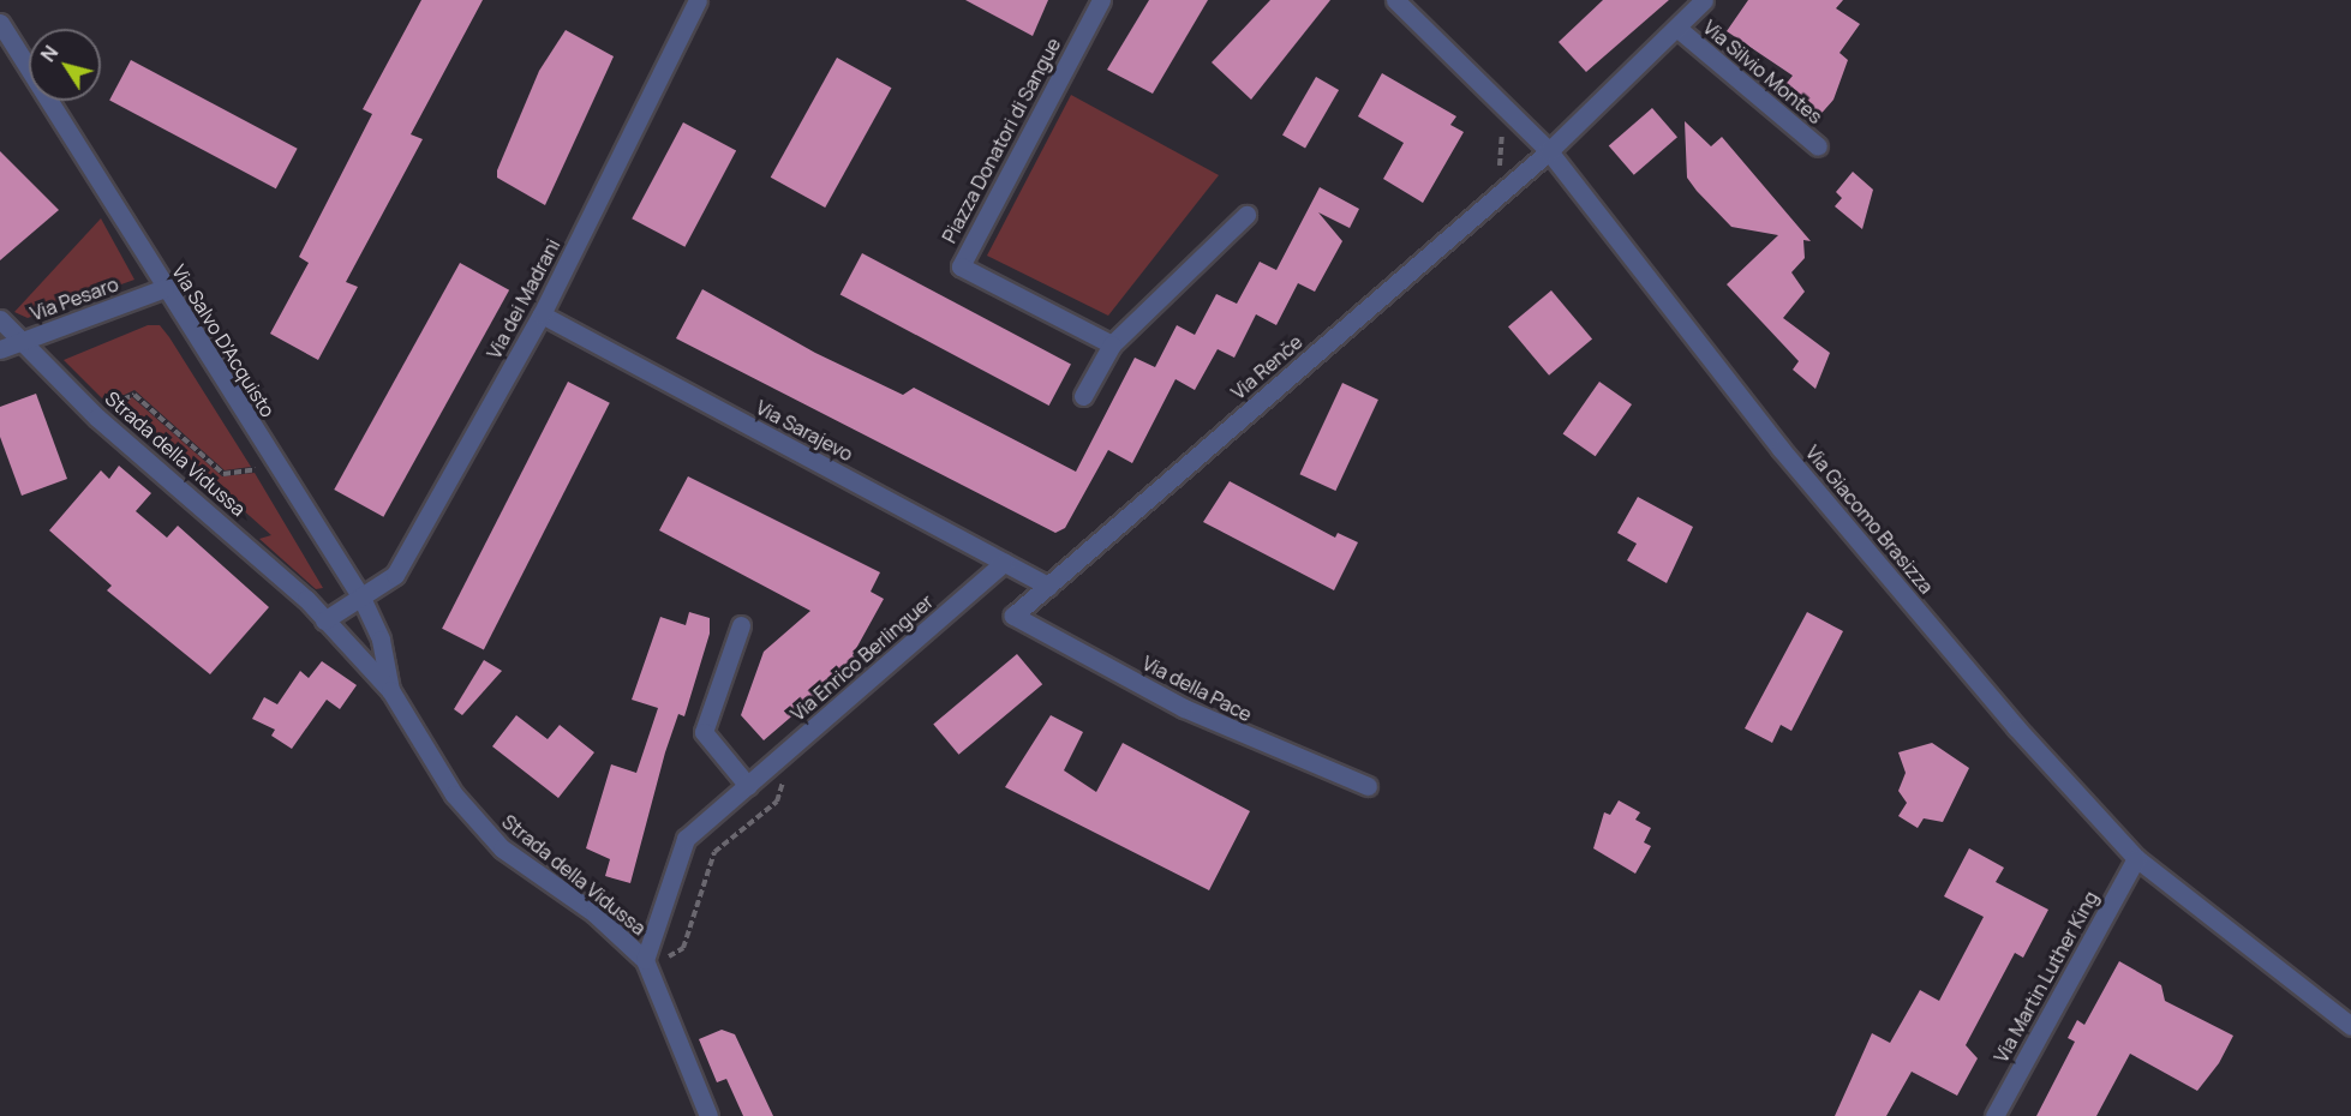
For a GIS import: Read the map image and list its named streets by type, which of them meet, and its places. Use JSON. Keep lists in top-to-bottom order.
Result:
{
  "streets": {
    "street": [
      "Via Silvio Montes",
      "Piazza Donatori di Sangue",
      "Via Pesaro",
      "Via dei Madrani",
      "Via Salvo D'Acquisto",
      "Via Renče",
      "Via Sarajevo",
      "Strada della Vidussa",
      "Via Giacomo Brasizza",
      "Via Enrico Berlinguer",
      "Via della Pace",
      "Via Martin Luther King"
    ]
  },
  "crossings": [
    ["Via Silvio Montes", "Via Renče"],
    ["Via Silvio Montes", "Via Giacomo Brasizza"],
    ["Via Pesaro", "Via Salvo D'Acquisto"],
    ["Via Pesaro", "Strada della Vidussa"],
    ["Via dei Madrani", "Via Salvo D'Acquisto"],
    ["Via dei Madrani", "Via Sarajevo"],
    ["Via Salvo D'Acquisto", "Strada della Vidussa"],
    ["Via Renče", "Via Sarajevo"],
    ["Via Renče", "Via Giacomo Brasizza"],
    ["Via Renče", "Via della Pace"],
    ["Via Sarajevo", "Via Enrico Berlinguer"],
    ["Strada della Vidussa", "Via Enrico Berlinguer"],
    ["Via Giacomo Brasizza", "Via Martin Luther King"]
  ],
  "north": "top left"
}
